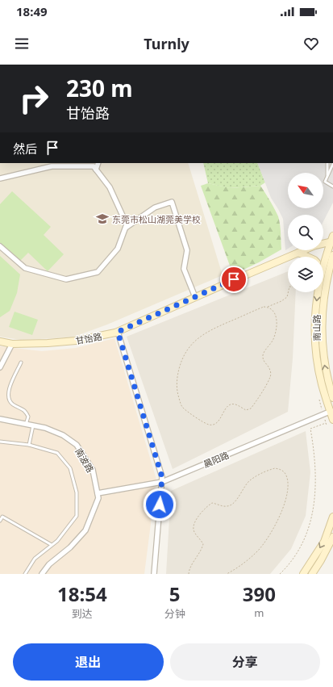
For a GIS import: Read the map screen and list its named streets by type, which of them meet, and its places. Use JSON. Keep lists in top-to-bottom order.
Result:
{
  "streets": {
    "main road": ["南山路", "甘饴路"],
    "street": ["晨阳路", "南波路"]
  },
  "crossings": [
    ["南山路", "甘饴路"],
    ["南山路", "晨阳路"],
    ["晨阳路", "南波路"]
  ],
  "places": {
    "school or university": ["东莞市松山湖莞美学校"]
  },
  "north": "top left",
  "page": {
    "status": "18:49",
    "header": "Turnly",
    "turn": ["230 m", "甘饴路"],
    "then": "然后",
    "eta": [
      "18:54",
      "到达",
      "5",
      "分钟",
      "390",
      "m"
    ],
    "buttons": ["退出", "分享"]
  }
}
